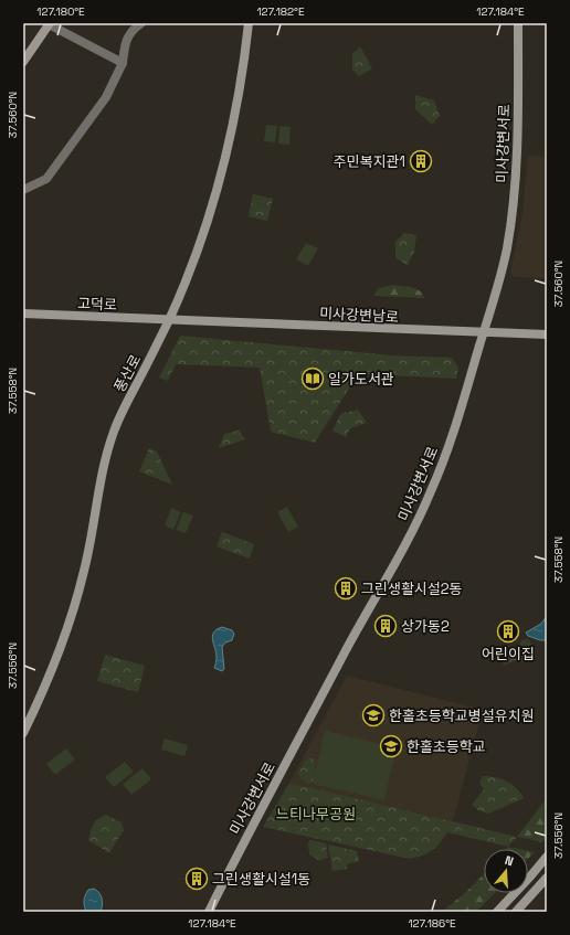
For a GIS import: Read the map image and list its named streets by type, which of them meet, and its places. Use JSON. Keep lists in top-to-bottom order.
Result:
{
  "streets": {
    "street": [
      "미사강변서로",
      "고덕로",
      "미사강변남로",
      "풍산로"
    ]
  },
  "crossings": [
    ["미사강변서로", "미사강변남로"],
    ["고덕로", "미사강변남로"],
    ["고덕로", "풍산로"],
    ["미사강변남로", "풍산로"]
  ],
  "parks": ["느티나무공원"],
  "places": {
    "building": [
      "주민복지관1",
      "그린생활시설2동",
      "상가동2",
      "어린이집",
      "그린생활시설1동"
    ],
    "library": ["일가도서관"],
    "school or university": ["한홀초등학교병설유치원", "한홀초등학교"]
  },
  "north": "top",
  "coordinates": [
    "127.180°E",
    "127.182°E",
    "127.184°E",
    "37.560°N",
    "37.558°N",
    "37.556°N",
    "127.186°E"
  ]
}
